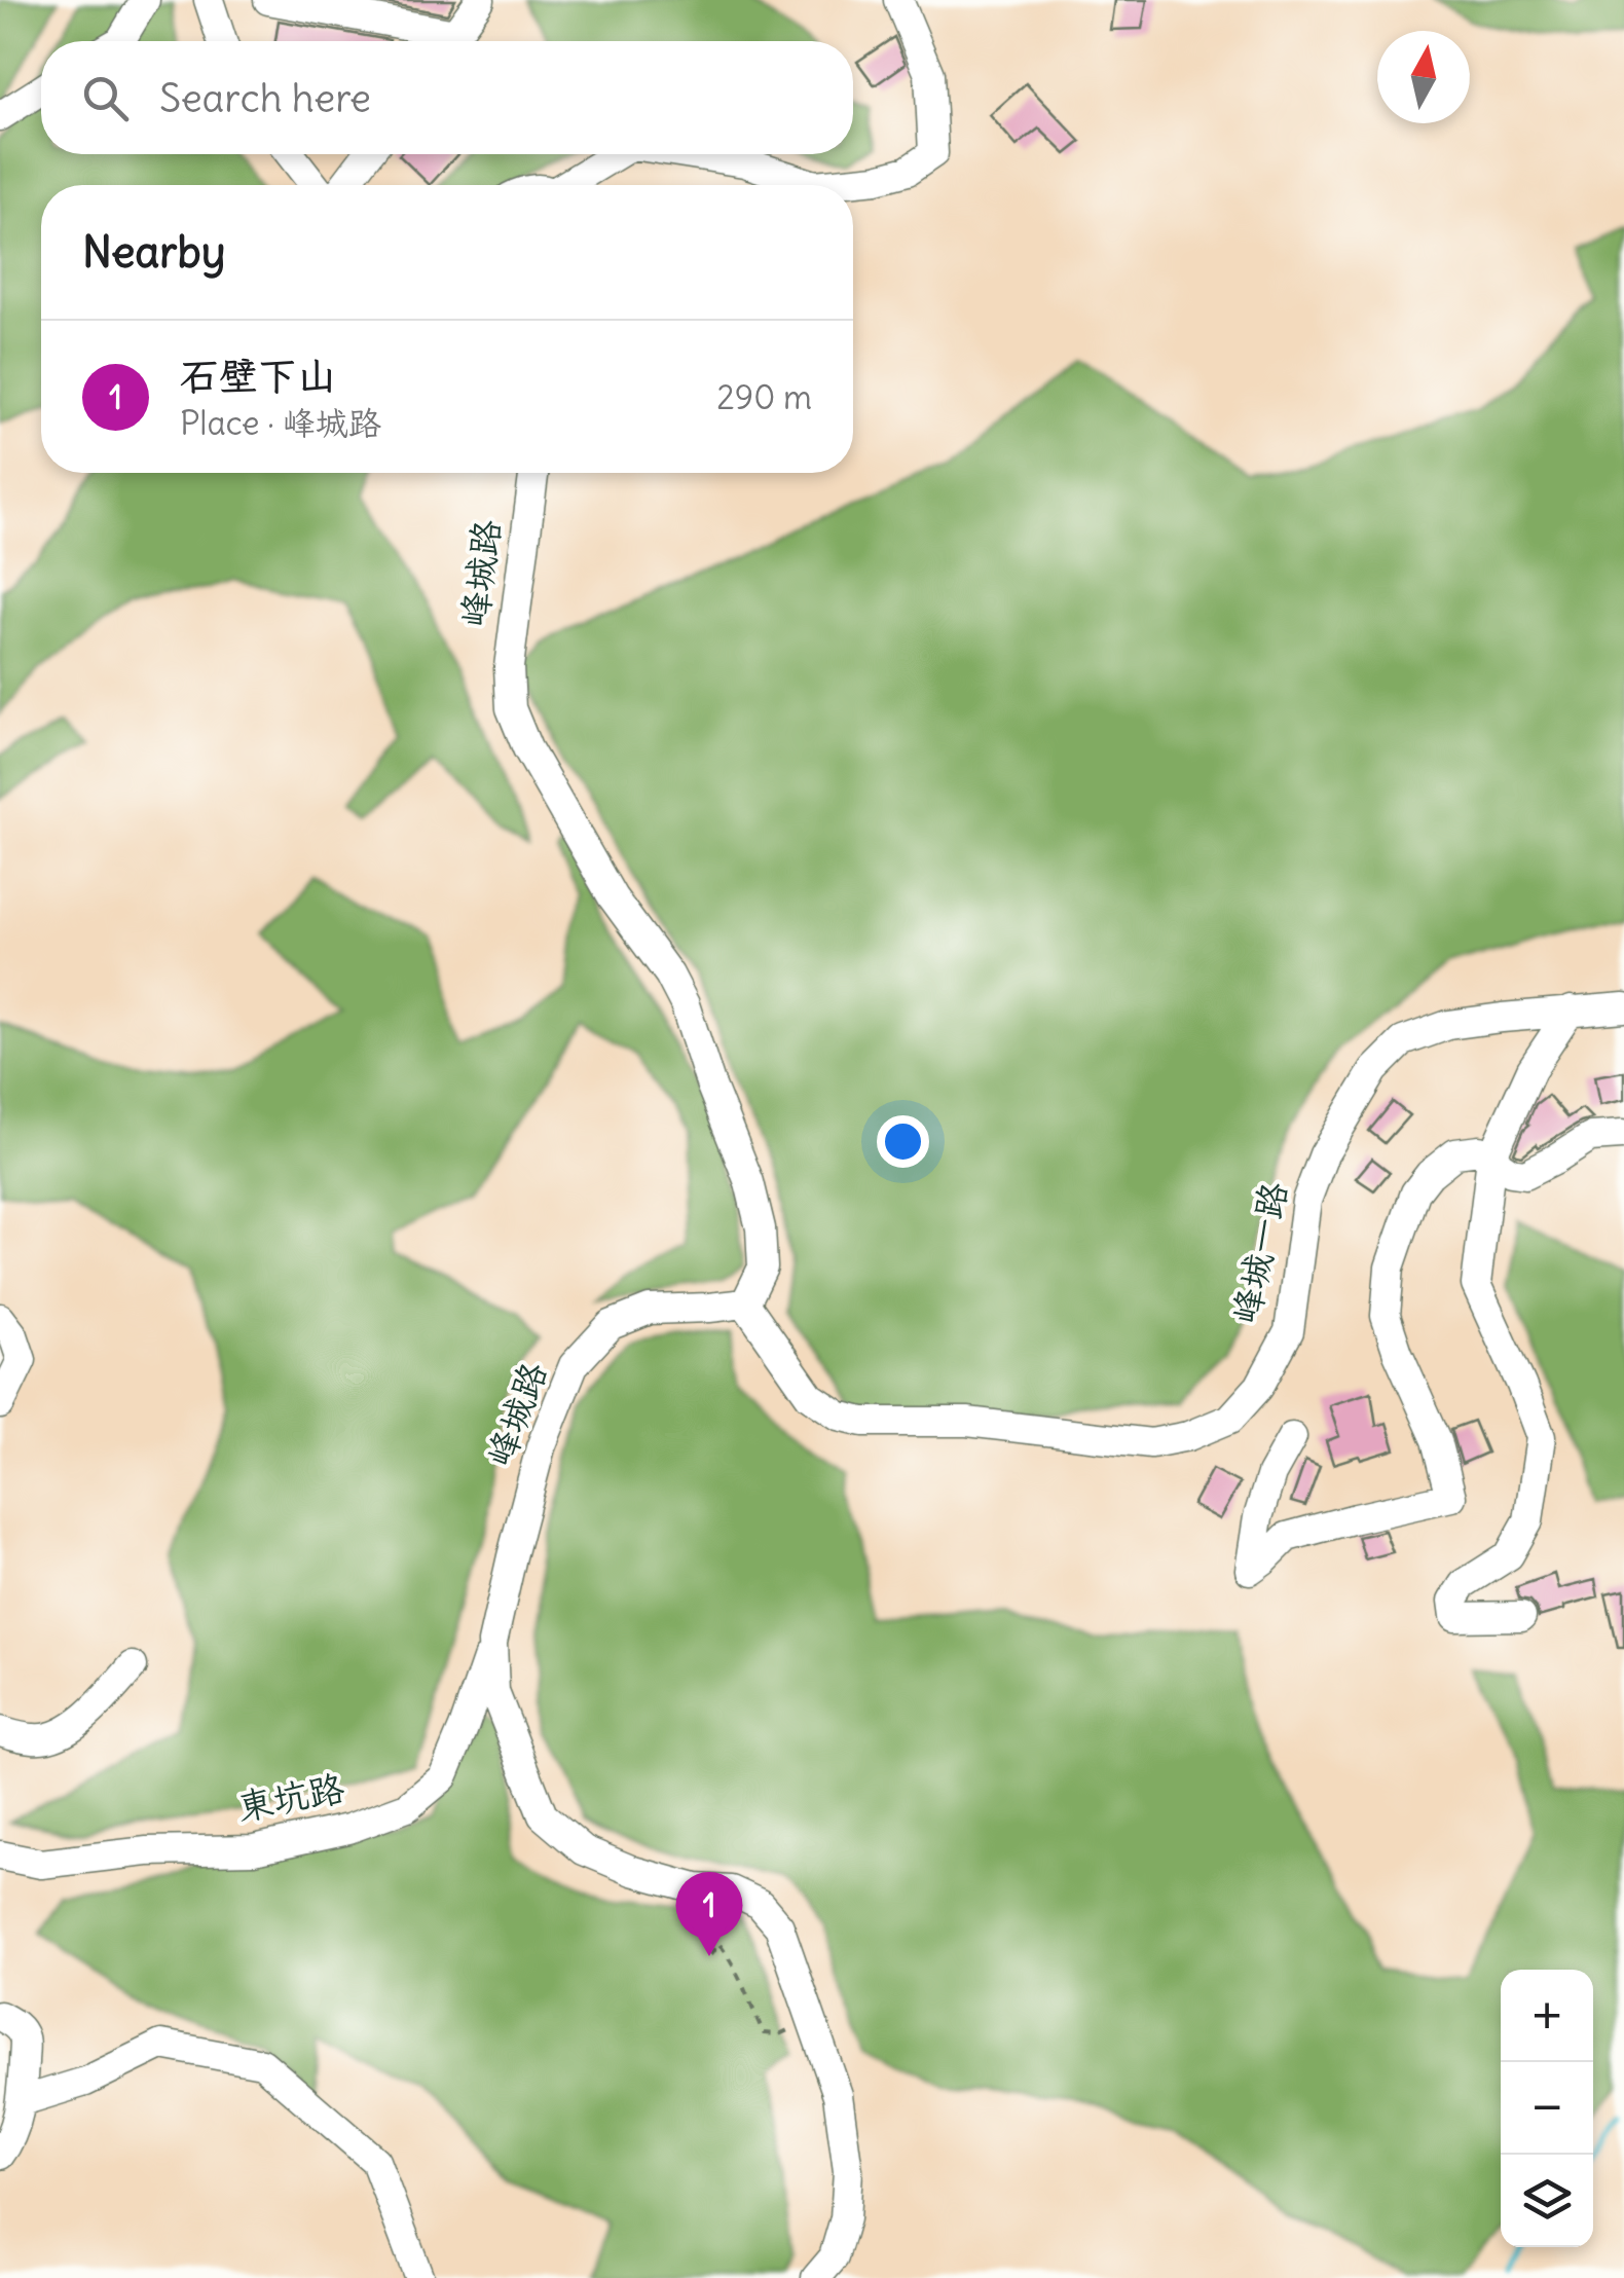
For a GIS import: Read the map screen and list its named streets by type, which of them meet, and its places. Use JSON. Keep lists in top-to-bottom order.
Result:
{
  "streets": {
    "street": ["峰城路", "峰城一路", "東坑路"]
  },
  "crossings": [
    ["峰城路", "峰城一路"],
    ["峰城路", "東坑路"]
  ],
  "north": "top",
  "page": {
    "search": "Search here",
    "heading": "Nearby",
    "list": [
      {
        "mark": "1",
        "name": "石壁下山",
        "note": "Place · 峰城路",
        "value": "290 m"
      }
    ],
    "pins": "1",
    "map_buttons": ["+", "−"]
  }
}
